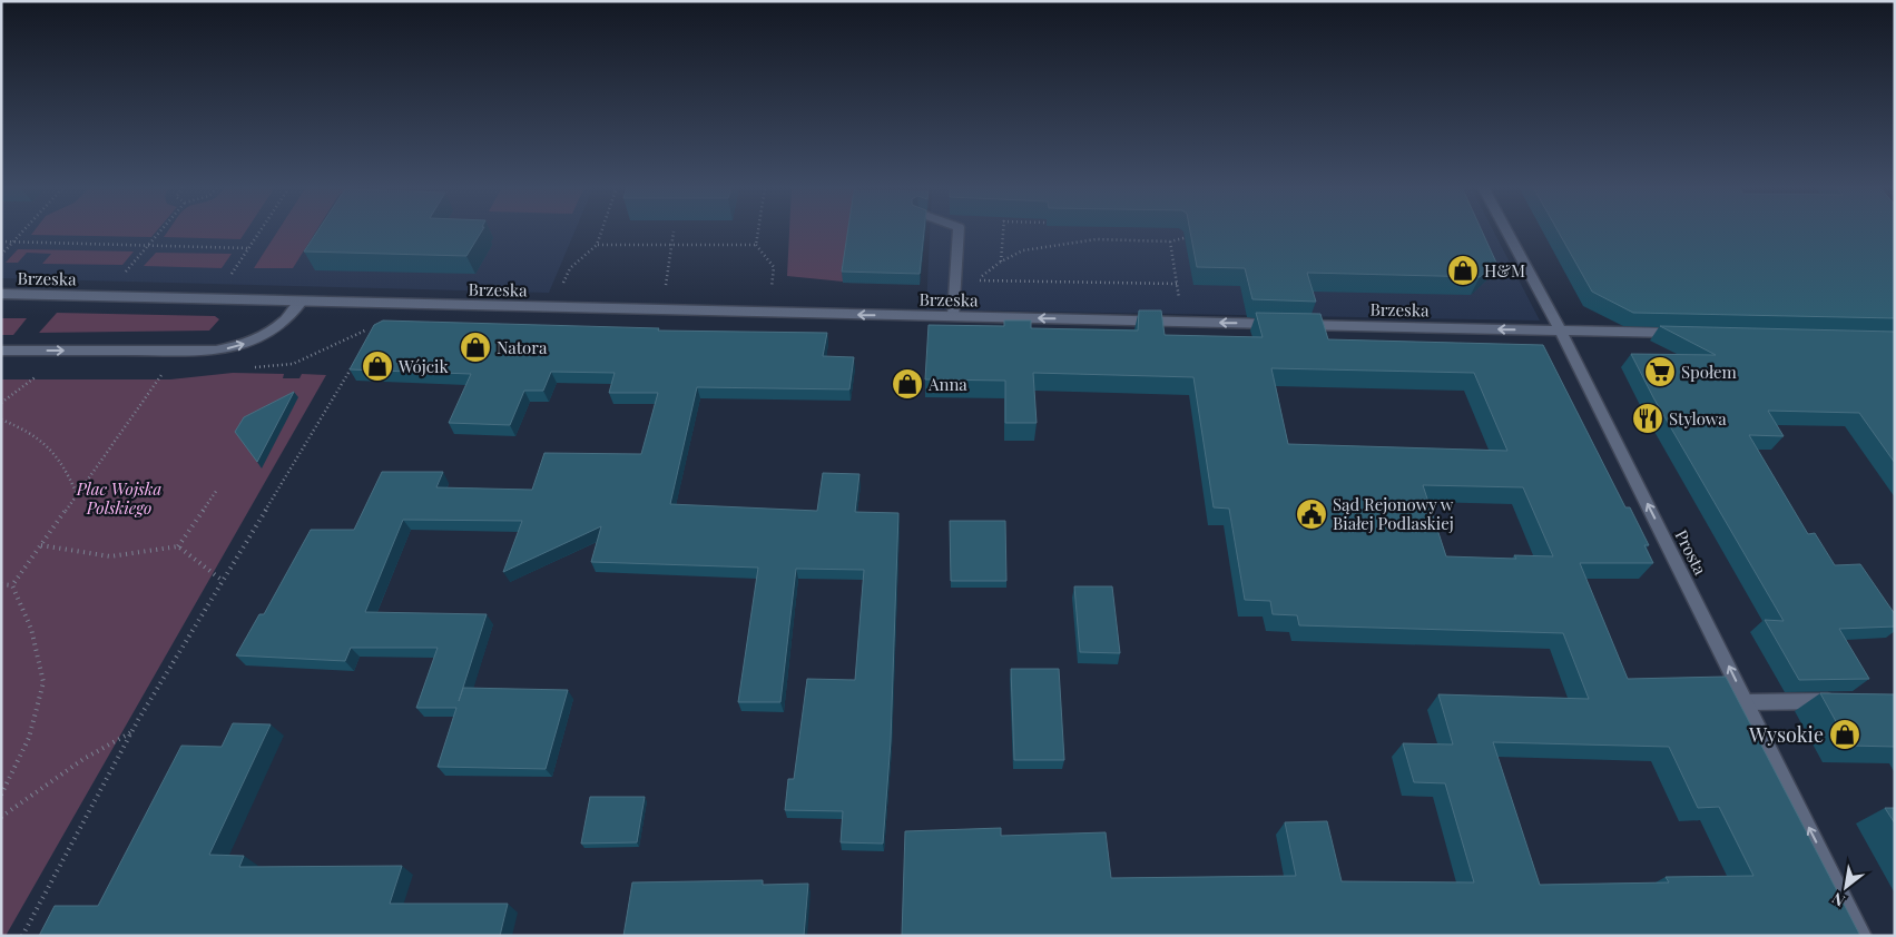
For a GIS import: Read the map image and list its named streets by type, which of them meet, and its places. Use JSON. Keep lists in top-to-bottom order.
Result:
{
  "streets": {
    "street": ["Brzeska", "Prosta"]
  },
  "crossings": [
    ["Brzeska", "Prosta"]
  ],
  "one_way": ["Brzeska", "Prosta"],
  "parks": ["Plac Wojska Polskiego"],
  "places": {
    "shop": [
      "H&M",
      "Natora",
      "Wójcik",
      "Anna",
      "Wysokie"
    ],
    "supermarket": ["Społem"],
    "restaurant": ["Stylowa"],
    "public building": ["Sąd Rejonowy w Białej Podlaskiej"]
  },
  "north": "bottom left"
}
